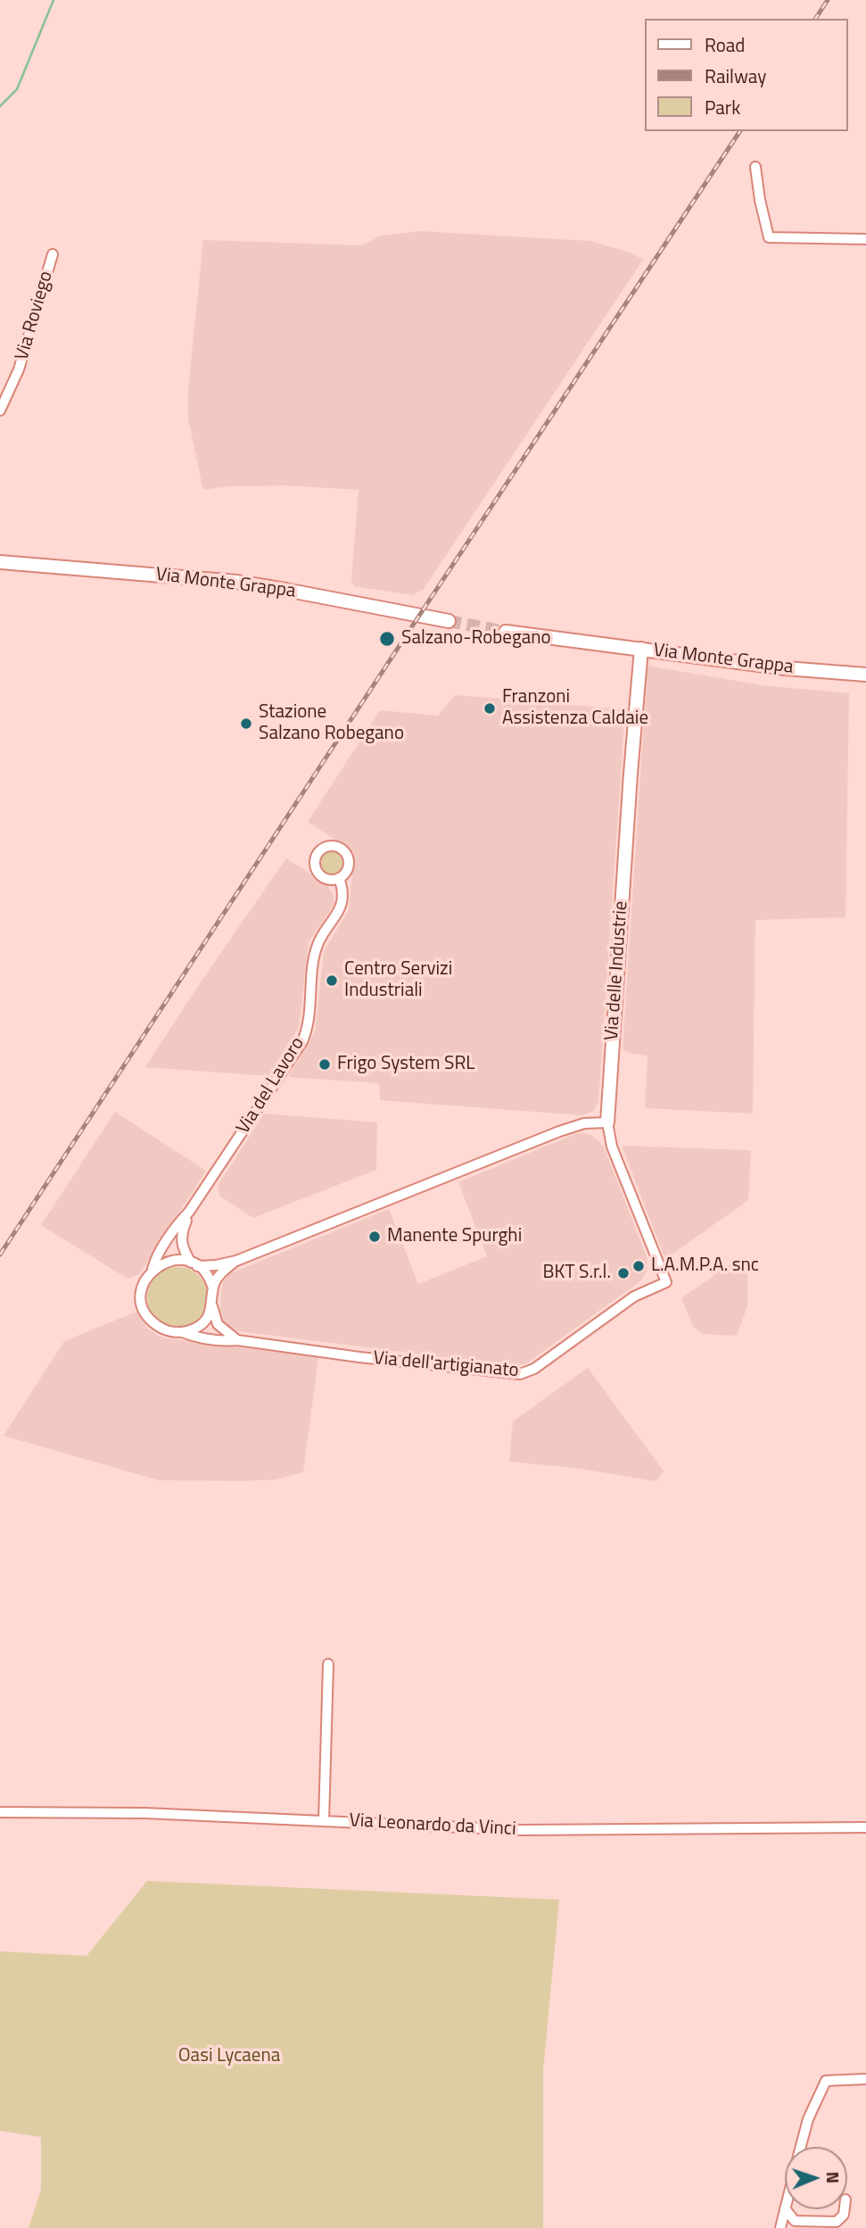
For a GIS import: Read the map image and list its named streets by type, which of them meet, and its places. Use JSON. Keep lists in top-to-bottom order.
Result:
{
  "streets": {
    "street": [
      "Via Roviego",
      "Via Monte Grappa",
      "Via delle Industrie",
      "Via del Lavoro",
      "Via dell'artigianato",
      "Via Leonardo da Vinci"
    ]
  },
  "crossings": [
    ["Via Monte Grappa", "Via delle Industrie"],
    ["Via delle Industrie", "Via dell'artigianato"],
    ["Via del Lavoro", "Via dell'artigianato"]
  ],
  "parks": ["Oasi Lycaena"],
  "places": [
    "Salzano-Robegano",
    "Franzoni Assistenza Caldaie",
    "Stazione Salzano Robegano",
    "Centro Servizi Industriali",
    "Frigo System SRL",
    "Manente Spurghi",
    "L.A.M.P.A. snc",
    "BKT S.r.l."
  ],
  "legend": ["Road", "Railway", "Park"],
  "north": "right"
}
